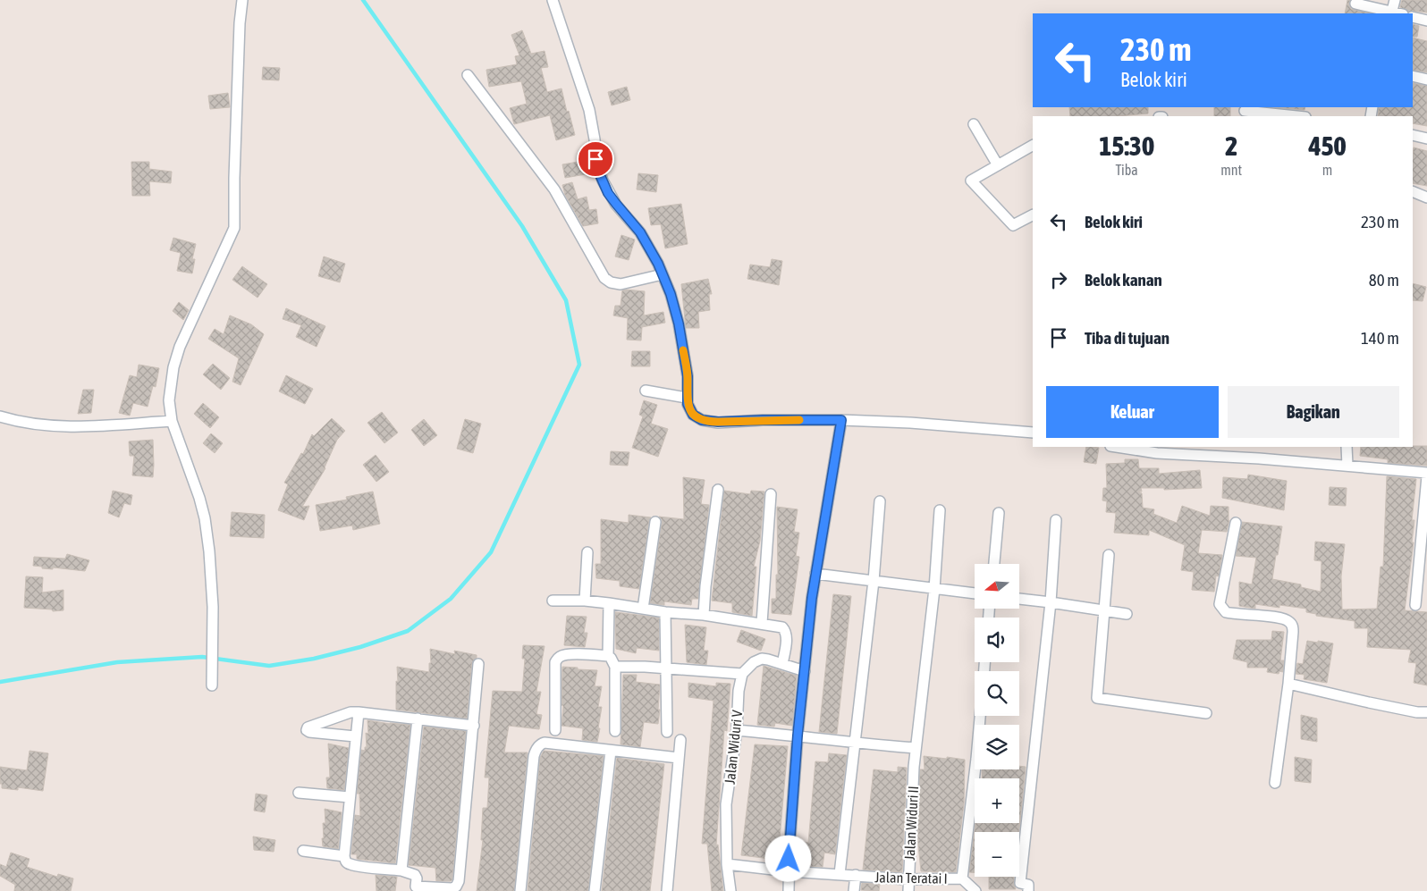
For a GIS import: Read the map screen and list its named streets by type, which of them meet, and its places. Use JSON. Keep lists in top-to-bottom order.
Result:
{
  "streets": {
    "street": ["Jalan Widuri V", "Jalan Widuri II", "Jalan Teratai I"]
  },
  "crossings": [
    ["Jalan Widuri V", "Jalan Teratai I"],
    ["Jalan Widuri II", "Jalan Teratai I"]
  ],
  "north": "left",
  "page": {
    "turn": ["230 m", "Belok kiri"],
    "eta": [
      "15:30",
      "Tiba",
      "2",
      "mnt",
      "450",
      "m"
    ],
    "list": [
      {
        "name": "Belok kiri",
        "value": "230 m"
      },
      {
        "name": "Belok kanan",
        "value": "80 m"
      },
      {
        "name": "Tiba di tujuan",
        "value": "140 m"
      }
    ],
    "buttons": ["Keluar", "Bagikan"],
    "map_buttons": ["+", "−"]
  }
}
